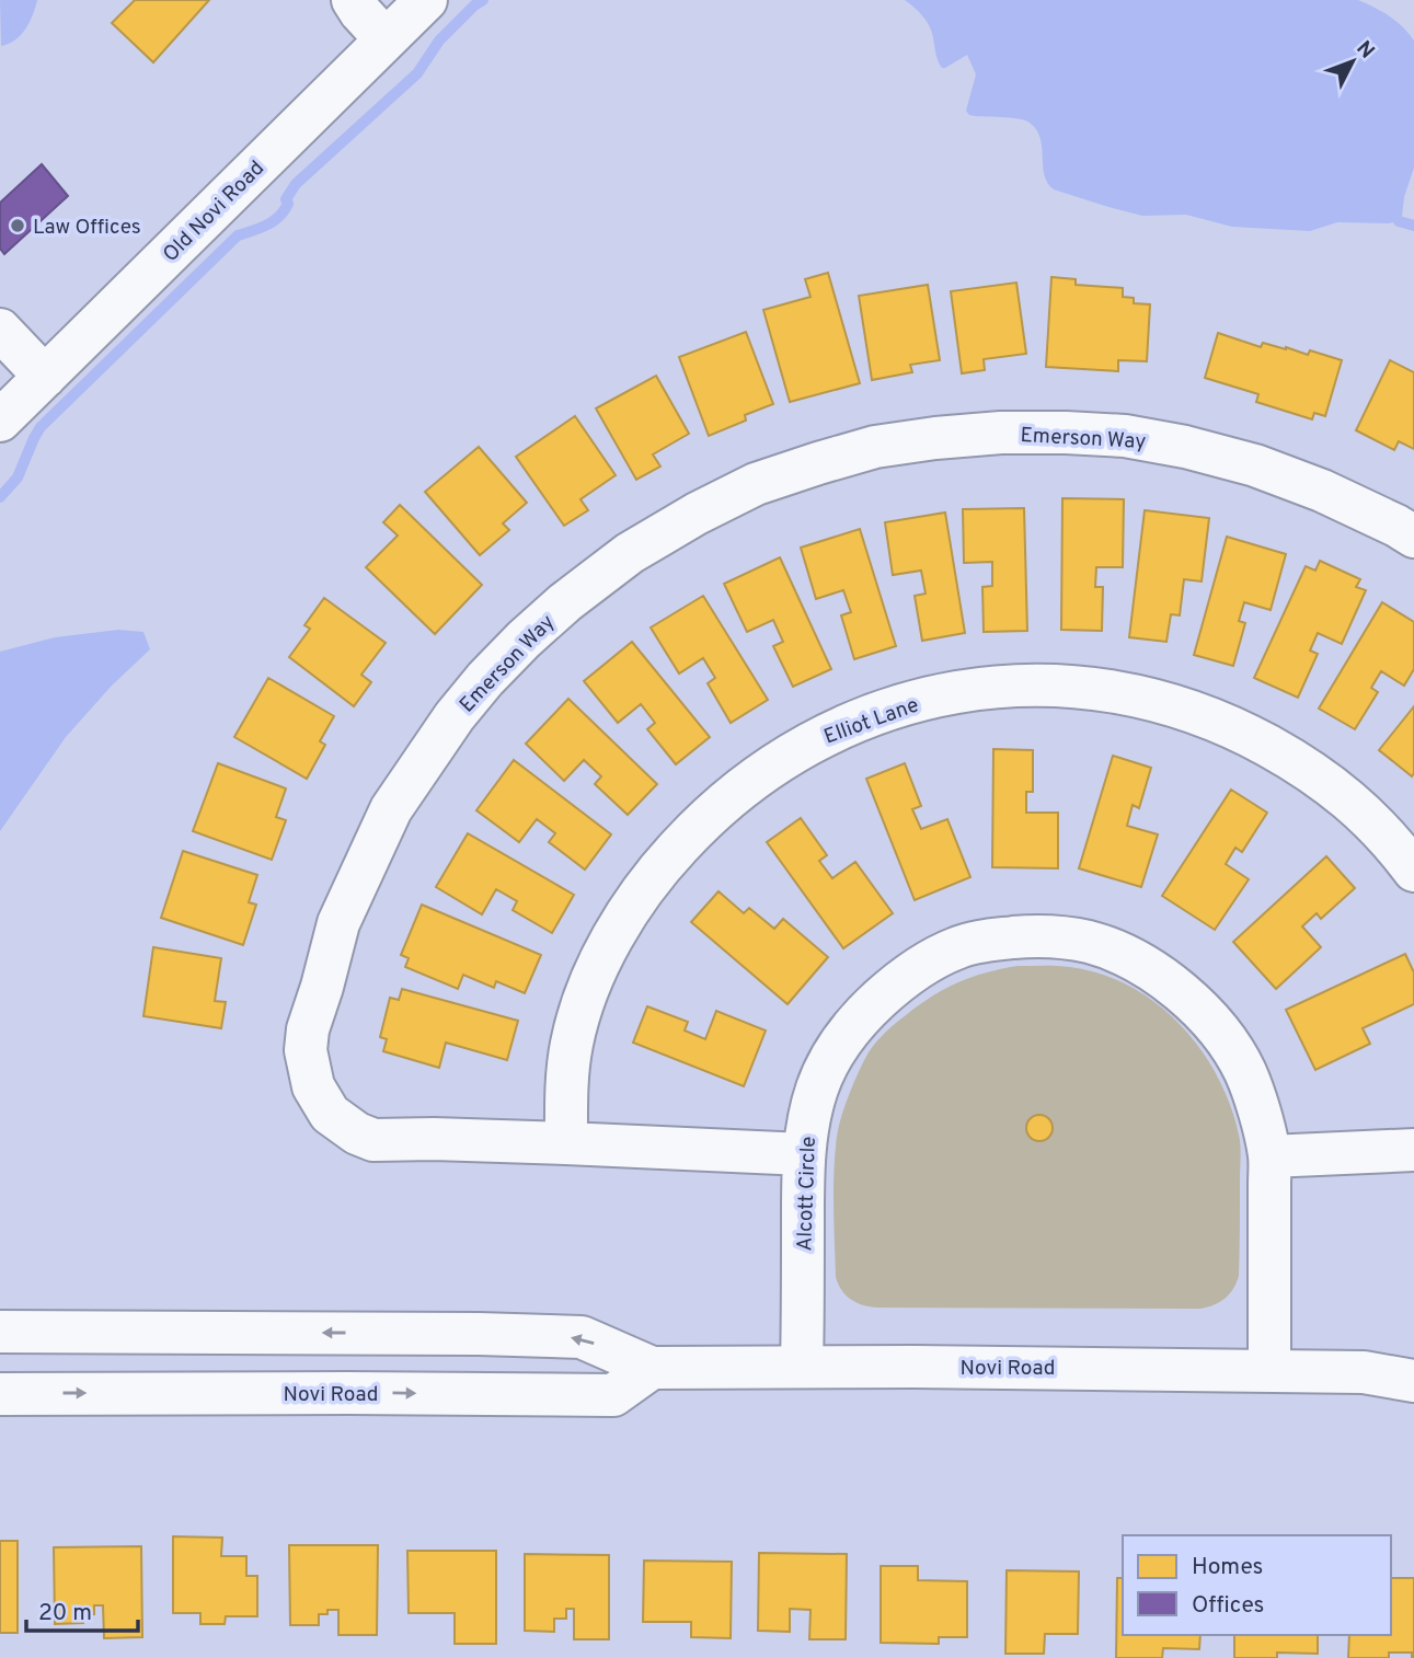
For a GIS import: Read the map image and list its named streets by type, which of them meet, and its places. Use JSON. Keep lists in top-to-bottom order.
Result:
{
  "streets": {
    "street": [
      "Old Novi Road",
      "Emerson Way",
      "Elliot Lane",
      "Alcott Circle",
      "Novi Road"
    ]
  },
  "crossings": [
    ["Emerson Way", "Elliot Lane"],
    ["Emerson Way", "Alcott Circle"],
    ["Alcott Circle", "Novi Road"]
  ],
  "places": ["Law Offices"],
  "legend": ["Homes", "Offices"],
  "scale_bar": "20 m",
  "north": "top right"
}
